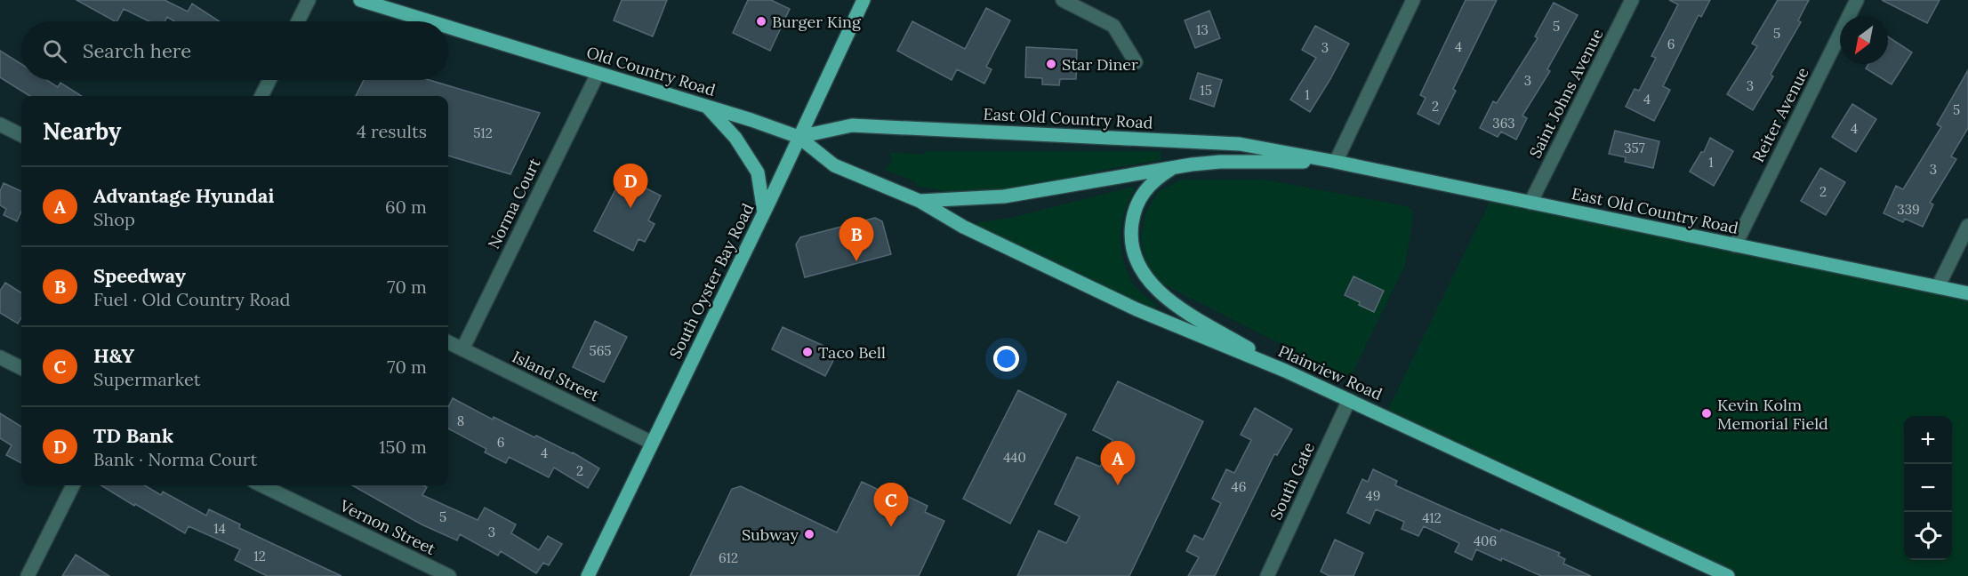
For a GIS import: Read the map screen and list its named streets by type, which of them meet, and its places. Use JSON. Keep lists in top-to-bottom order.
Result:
{
  "streets": {
    "main road": [
      "Old Country Road",
      "East Old Country Road",
      "South Oyster Bay Road",
      "Plainview Road"
    ],
    "street": [
      "Saint Johns Avenue",
      "Reiter Avenue",
      "Norma Court",
      "Island Street",
      "South Gate",
      "Vernon Street"
    ]
  },
  "crossings": [
    ["Old Country Road", "East Old Country Road"],
    ["Old Country Road", "Norma Court"],
    ["Old Country Road", "South Oyster Bay Road"],
    ["Old Country Road", "Plainview Road"],
    ["Saint Johns Avenue", "East Old Country Road"],
    ["Reiter Avenue", "East Old Country Road"],
    ["East Old Country Road", "South Oyster Bay Road"],
    ["East Old Country Road", "Plainview Road"],
    ["Norma Court", "Island Street"],
    ["South Oyster Bay Road", "Island Street"],
    ["Plainview Road", "South Gate"]
  ],
  "places": [
    "Burger King",
    "Star Diner",
    "Taco Bell",
    "Kevin Kolm Memorial Field",
    "Subway"
  ],
  "house_numbers": [
    "5",
    "13",
    "5",
    "6",
    "4",
    "3",
    "3",
    "3",
    "15",
    "1",
    "4",
    "2",
    "5",
    "363",
    "4",
    "512",
    "357",
    "1",
    "3",
    "2",
    "339",
    "565",
    "8",
    "6",
    "4",
    "440",
    "2",
    "46",
    "49",
    "5",
    "412",
    "14",
    "3",
    "406",
    "12",
    "612"
  ],
  "north": "bottom left",
  "page": {
    "search": "Search here",
    "heading": ["Nearby", "4 results"],
    "pins": [
      "D",
      "B",
      "A",
      "C"
    ],
    "list": [
      {
        "mark": "A",
        "name": "Advantage Hyundai",
        "note": "Shop",
        "value": "60 m"
      },
      {
        "mark": "B",
        "name": "Speedway",
        "note": "Fuel · Old Country Road",
        "value": "70 m"
      },
      {
        "mark": "C",
        "name": "H&Y",
        "note": "Supermarket",
        "value": "70 m"
      },
      {
        "mark": "D",
        "name": "TD Bank",
        "note": "Bank · Norma Court",
        "value": "150 m"
      }
    ],
    "map_buttons": ["+", "−"]
  }
}
